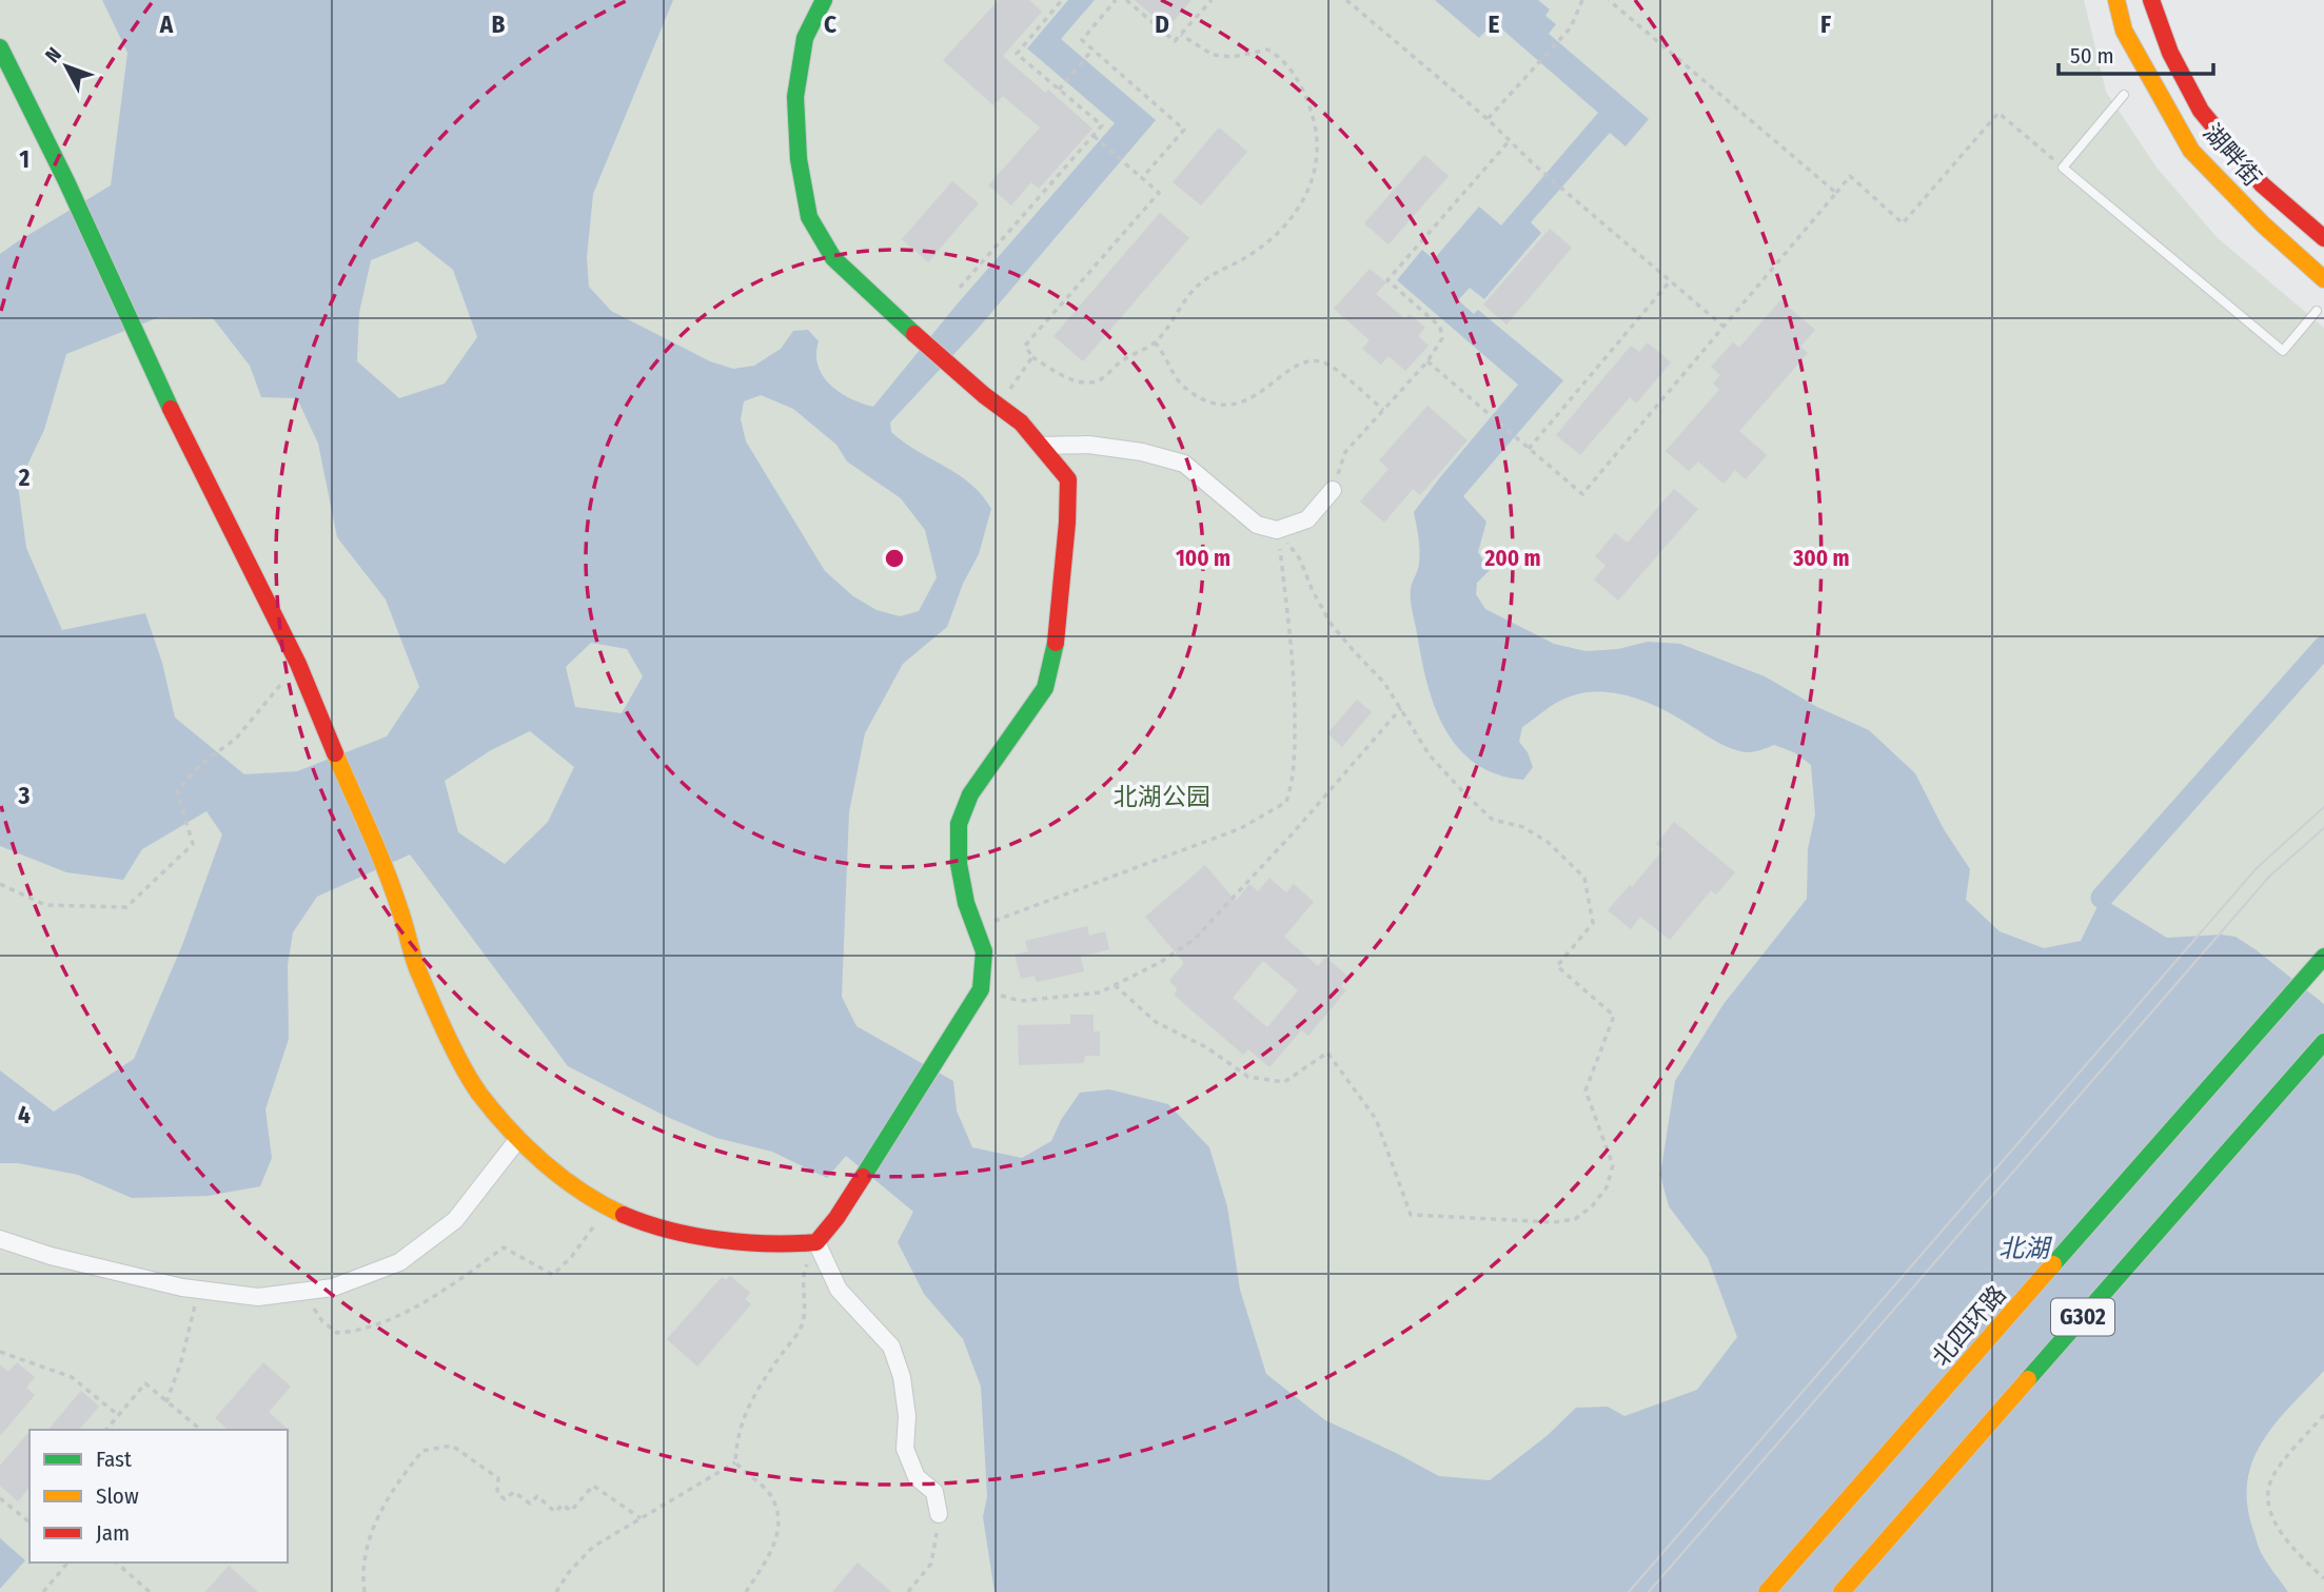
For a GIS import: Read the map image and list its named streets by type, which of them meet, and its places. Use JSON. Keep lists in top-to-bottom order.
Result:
{
  "streets": {
    "main road": ["湖畔街", "G302", "北四环路"]
  },
  "water": ["北湖"],
  "parks": ["北湖公园"],
  "legend": ["Fast", "Slow", "Jam"],
  "scale_bar": "50 m",
  "north": "top left",
  "grid": {
    "columns": [
      "A",
      "B",
      "C",
      "D",
      "E",
      "F"
    ],
    "rows": [
      "1",
      "2",
      "3",
      "4"
    ]
  },
  "rings": ["100 m", "200 m", "300 m"]
}
